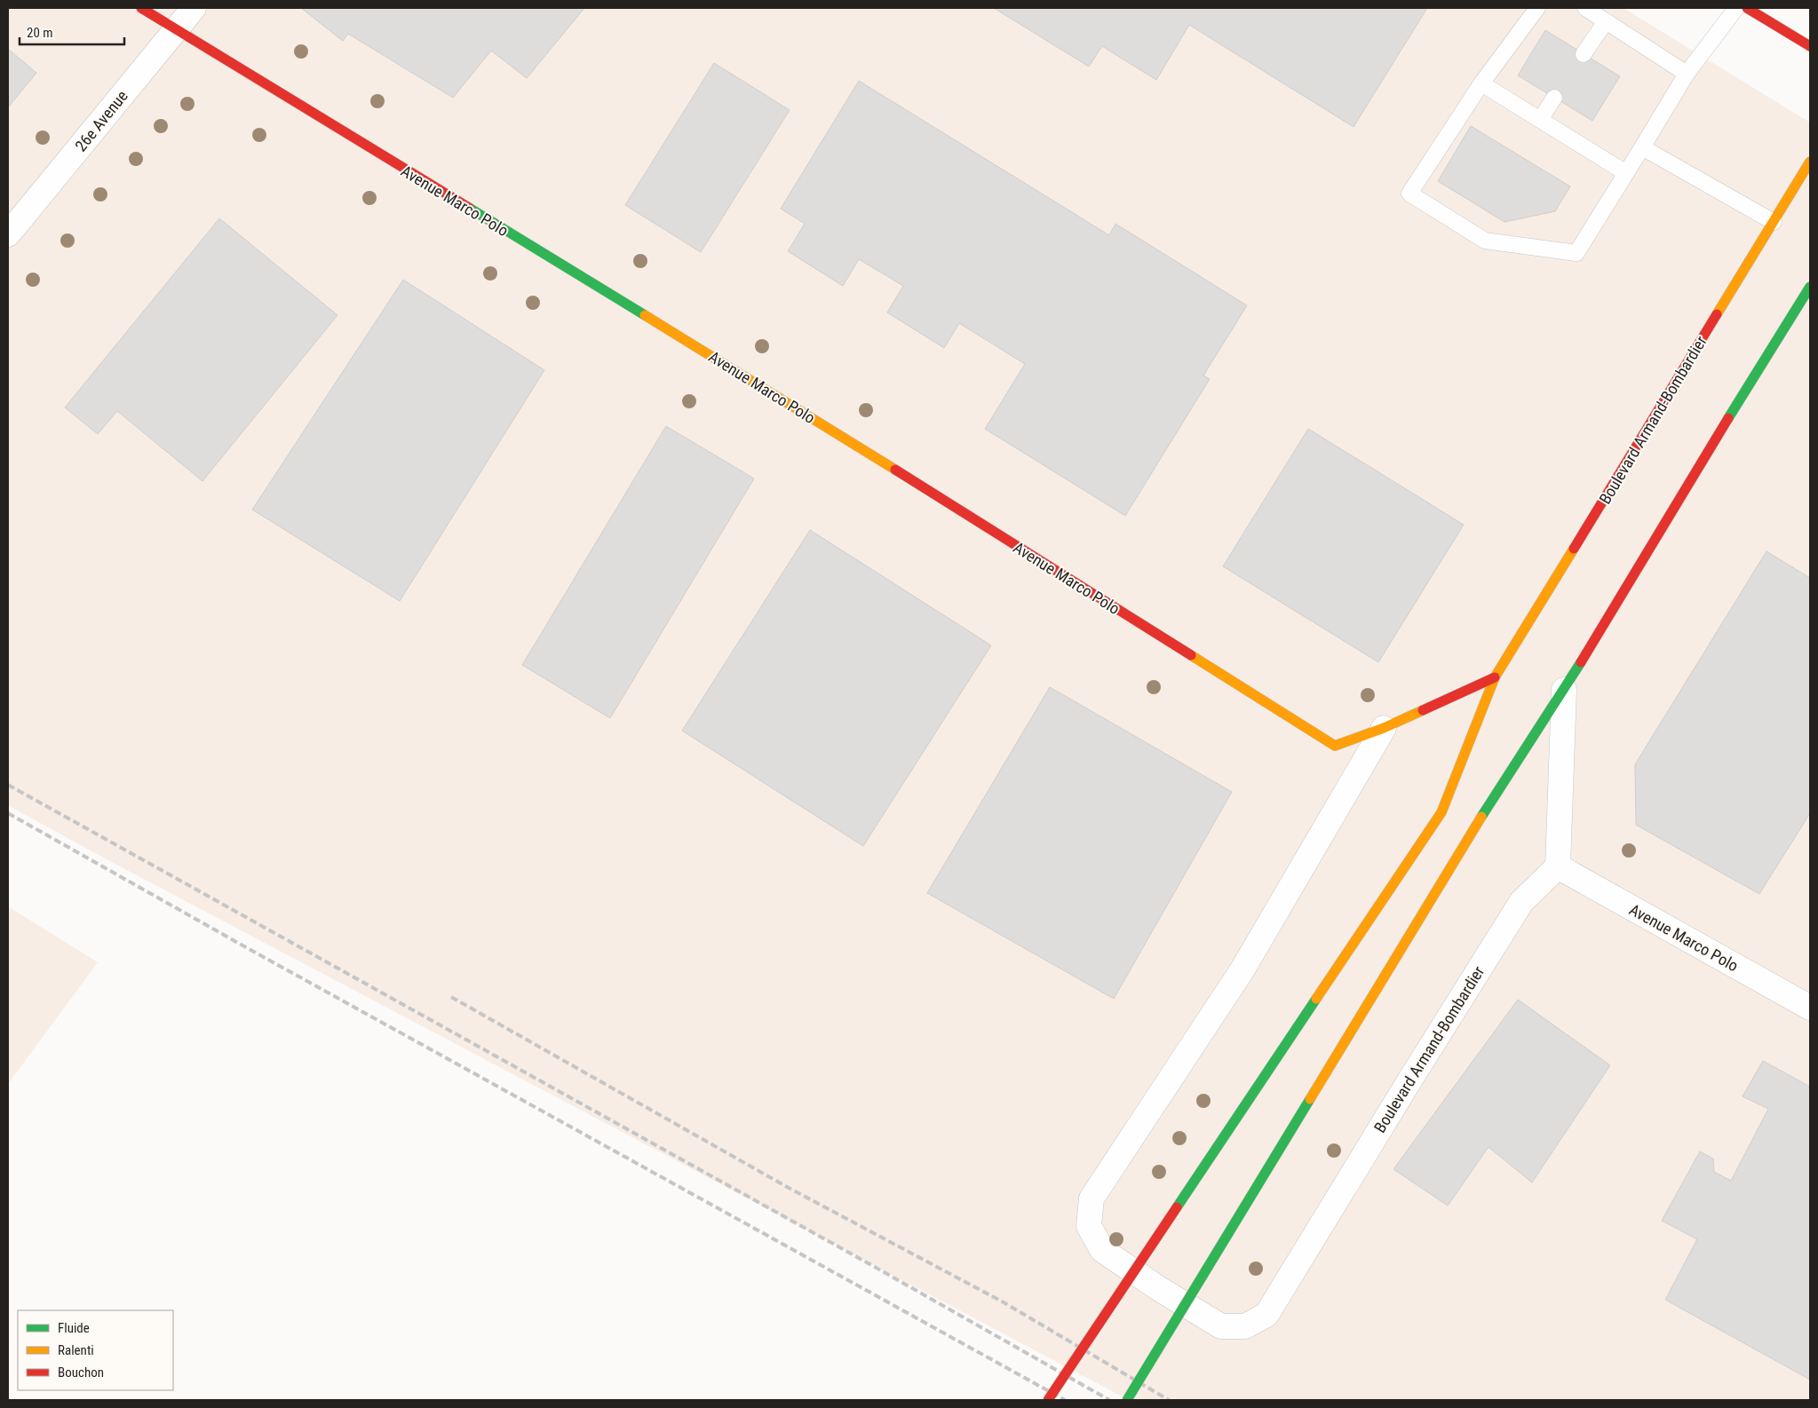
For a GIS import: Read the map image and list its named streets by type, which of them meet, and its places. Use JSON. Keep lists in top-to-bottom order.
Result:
{
  "streets": {
    "street": ["26e Avenue", "Avenue Marco Polo", "Boulevard Armand-Bombardier"]
  },
  "crossings": [
    ["26e Avenue", "Avenue Marco Polo"],
    ["Avenue Marco Polo", "Boulevard Armand-Bombardier"]
  ],
  "legend": ["Fluide", "Ralenti", "Bouchon"],
  "scale_bar": "20 m"
}
